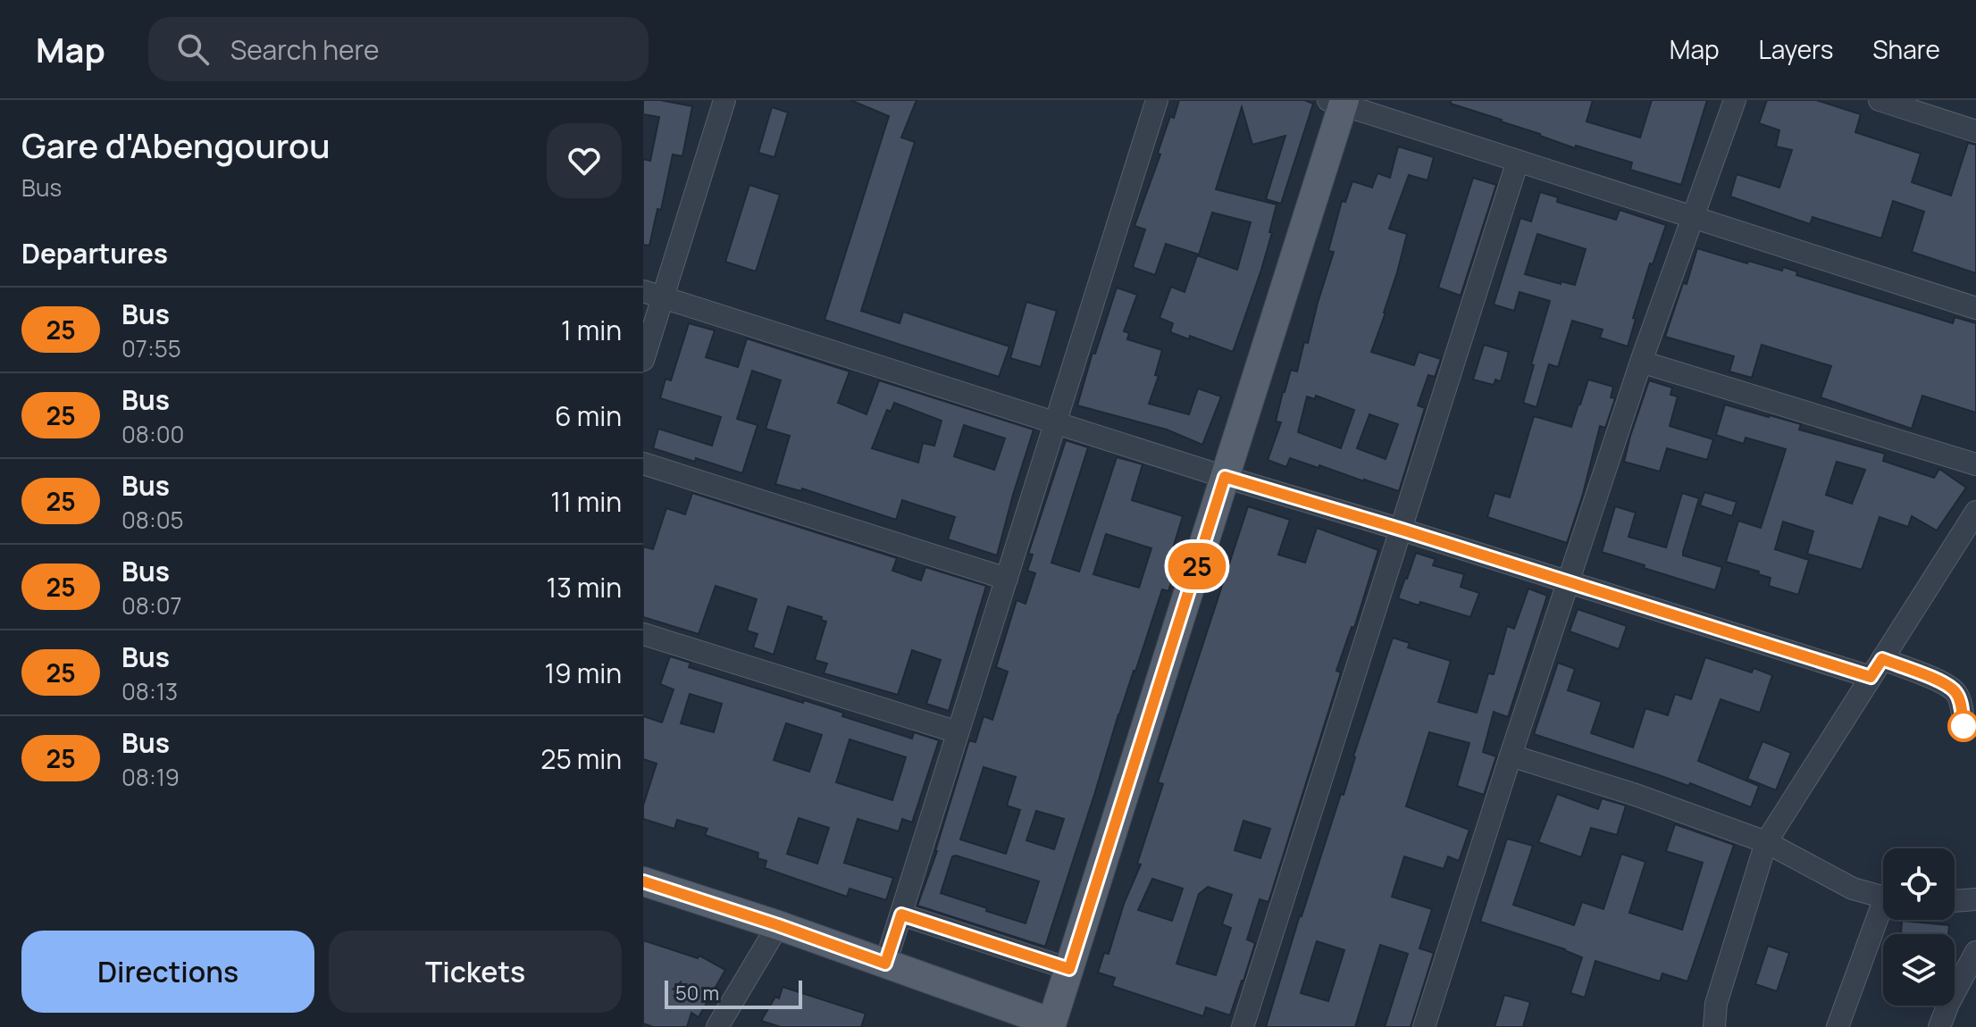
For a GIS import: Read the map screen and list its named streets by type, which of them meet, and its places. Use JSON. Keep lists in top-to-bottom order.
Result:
{
  "lines": ["bus line 25"],
  "scale_bar": "50 m",
  "page": {
    "header": "Map",
    "search": "Search here",
    "nav": ["Map", "Layers", "Share"],
    "heading": [
      ["Gare d'Abengourou", "Bus"],
      "Departures"
    ],
    "on_map": "25",
    "list": [
      {
        "mark": "25",
        "name": "Bus",
        "note": "07:55",
        "value": "1 min"
      },
      {
        "mark": "25",
        "name": "Bus",
        "note": "08:00",
        "value": "6 min"
      },
      {
        "mark": "25",
        "name": "Bus",
        "note": "08:05",
        "value": "11 min"
      },
      {
        "mark": "25",
        "name": "Bus",
        "note": "08:07",
        "value": "13 min"
      },
      {
        "mark": "25",
        "name": "Bus",
        "note": "08:13",
        "value": "19 min"
      },
      {
        "mark": "25",
        "name": "Bus",
        "note": "08:19",
        "value": "25 min"
      }
    ],
    "buttons": ["Directions", "Tickets"],
    "scale": "50 m"
  }
}
